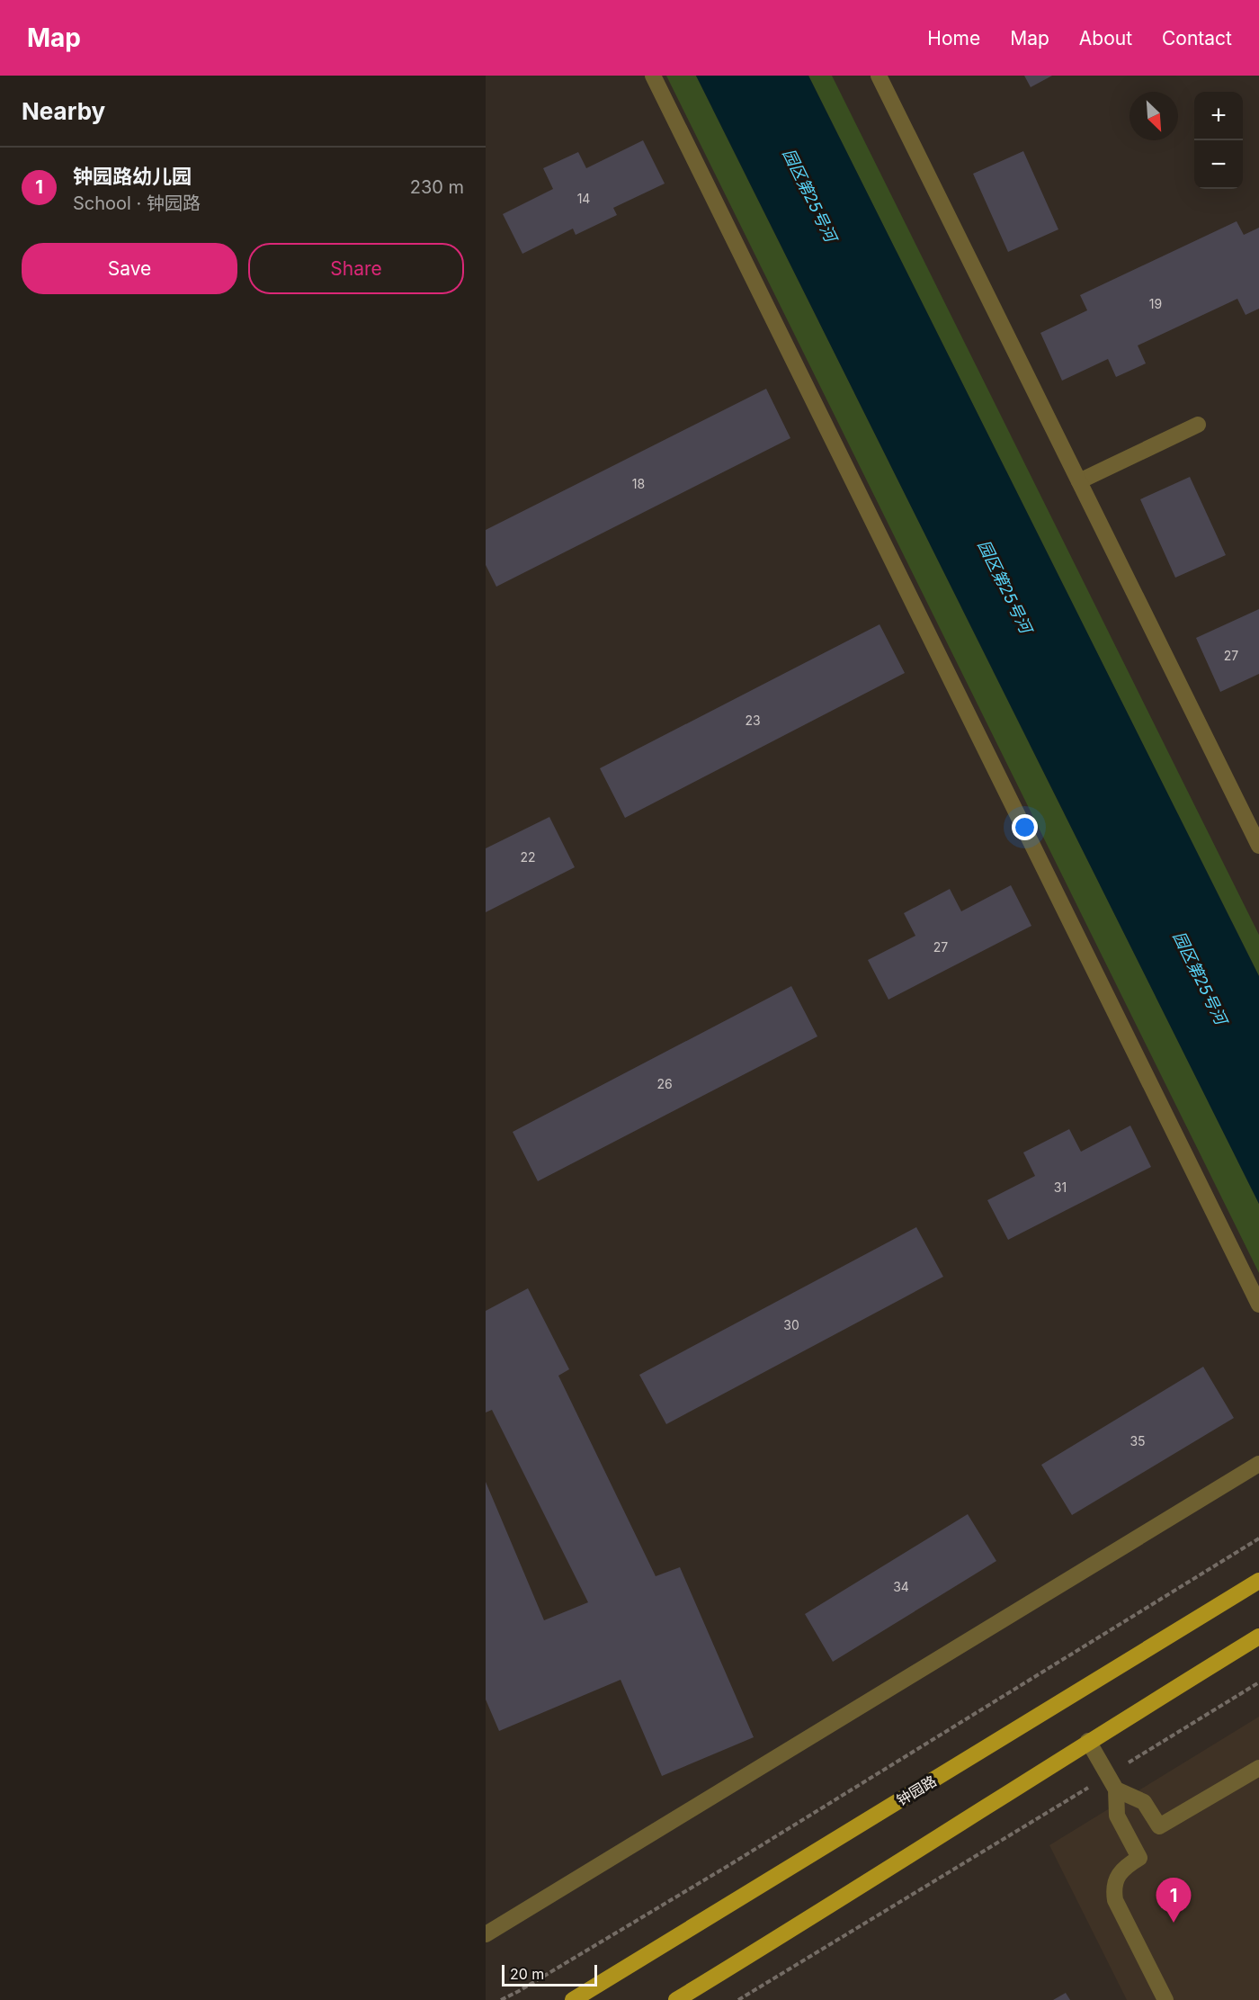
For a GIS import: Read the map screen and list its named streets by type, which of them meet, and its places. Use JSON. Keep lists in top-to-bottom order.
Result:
{
  "streets": {
    "main road": ["钟园路"]
  },
  "water": ["园区第25号河"],
  "house_numbers": [
    "14",
    "19",
    "18",
    "27",
    "23",
    "22",
    "27",
    "26",
    "31",
    "30",
    "35",
    "34"
  ],
  "scale_bar": "20 m",
  "north": "bottom right",
  "page": {
    "header": "Map",
    "nav": [
      "Home",
      "Map",
      "About",
      "Contact"
    ],
    "heading": "Nearby",
    "map_buttons": ["+", "−"],
    "list": [
      {
        "mark": "1",
        "name": "钟园路幼儿园",
        "note": "School · 钟园路",
        "value": "230 m"
      }
    ],
    "buttons": ["Save", "Share"],
    "pins": "1",
    "scale": "20 m"
  }
}
